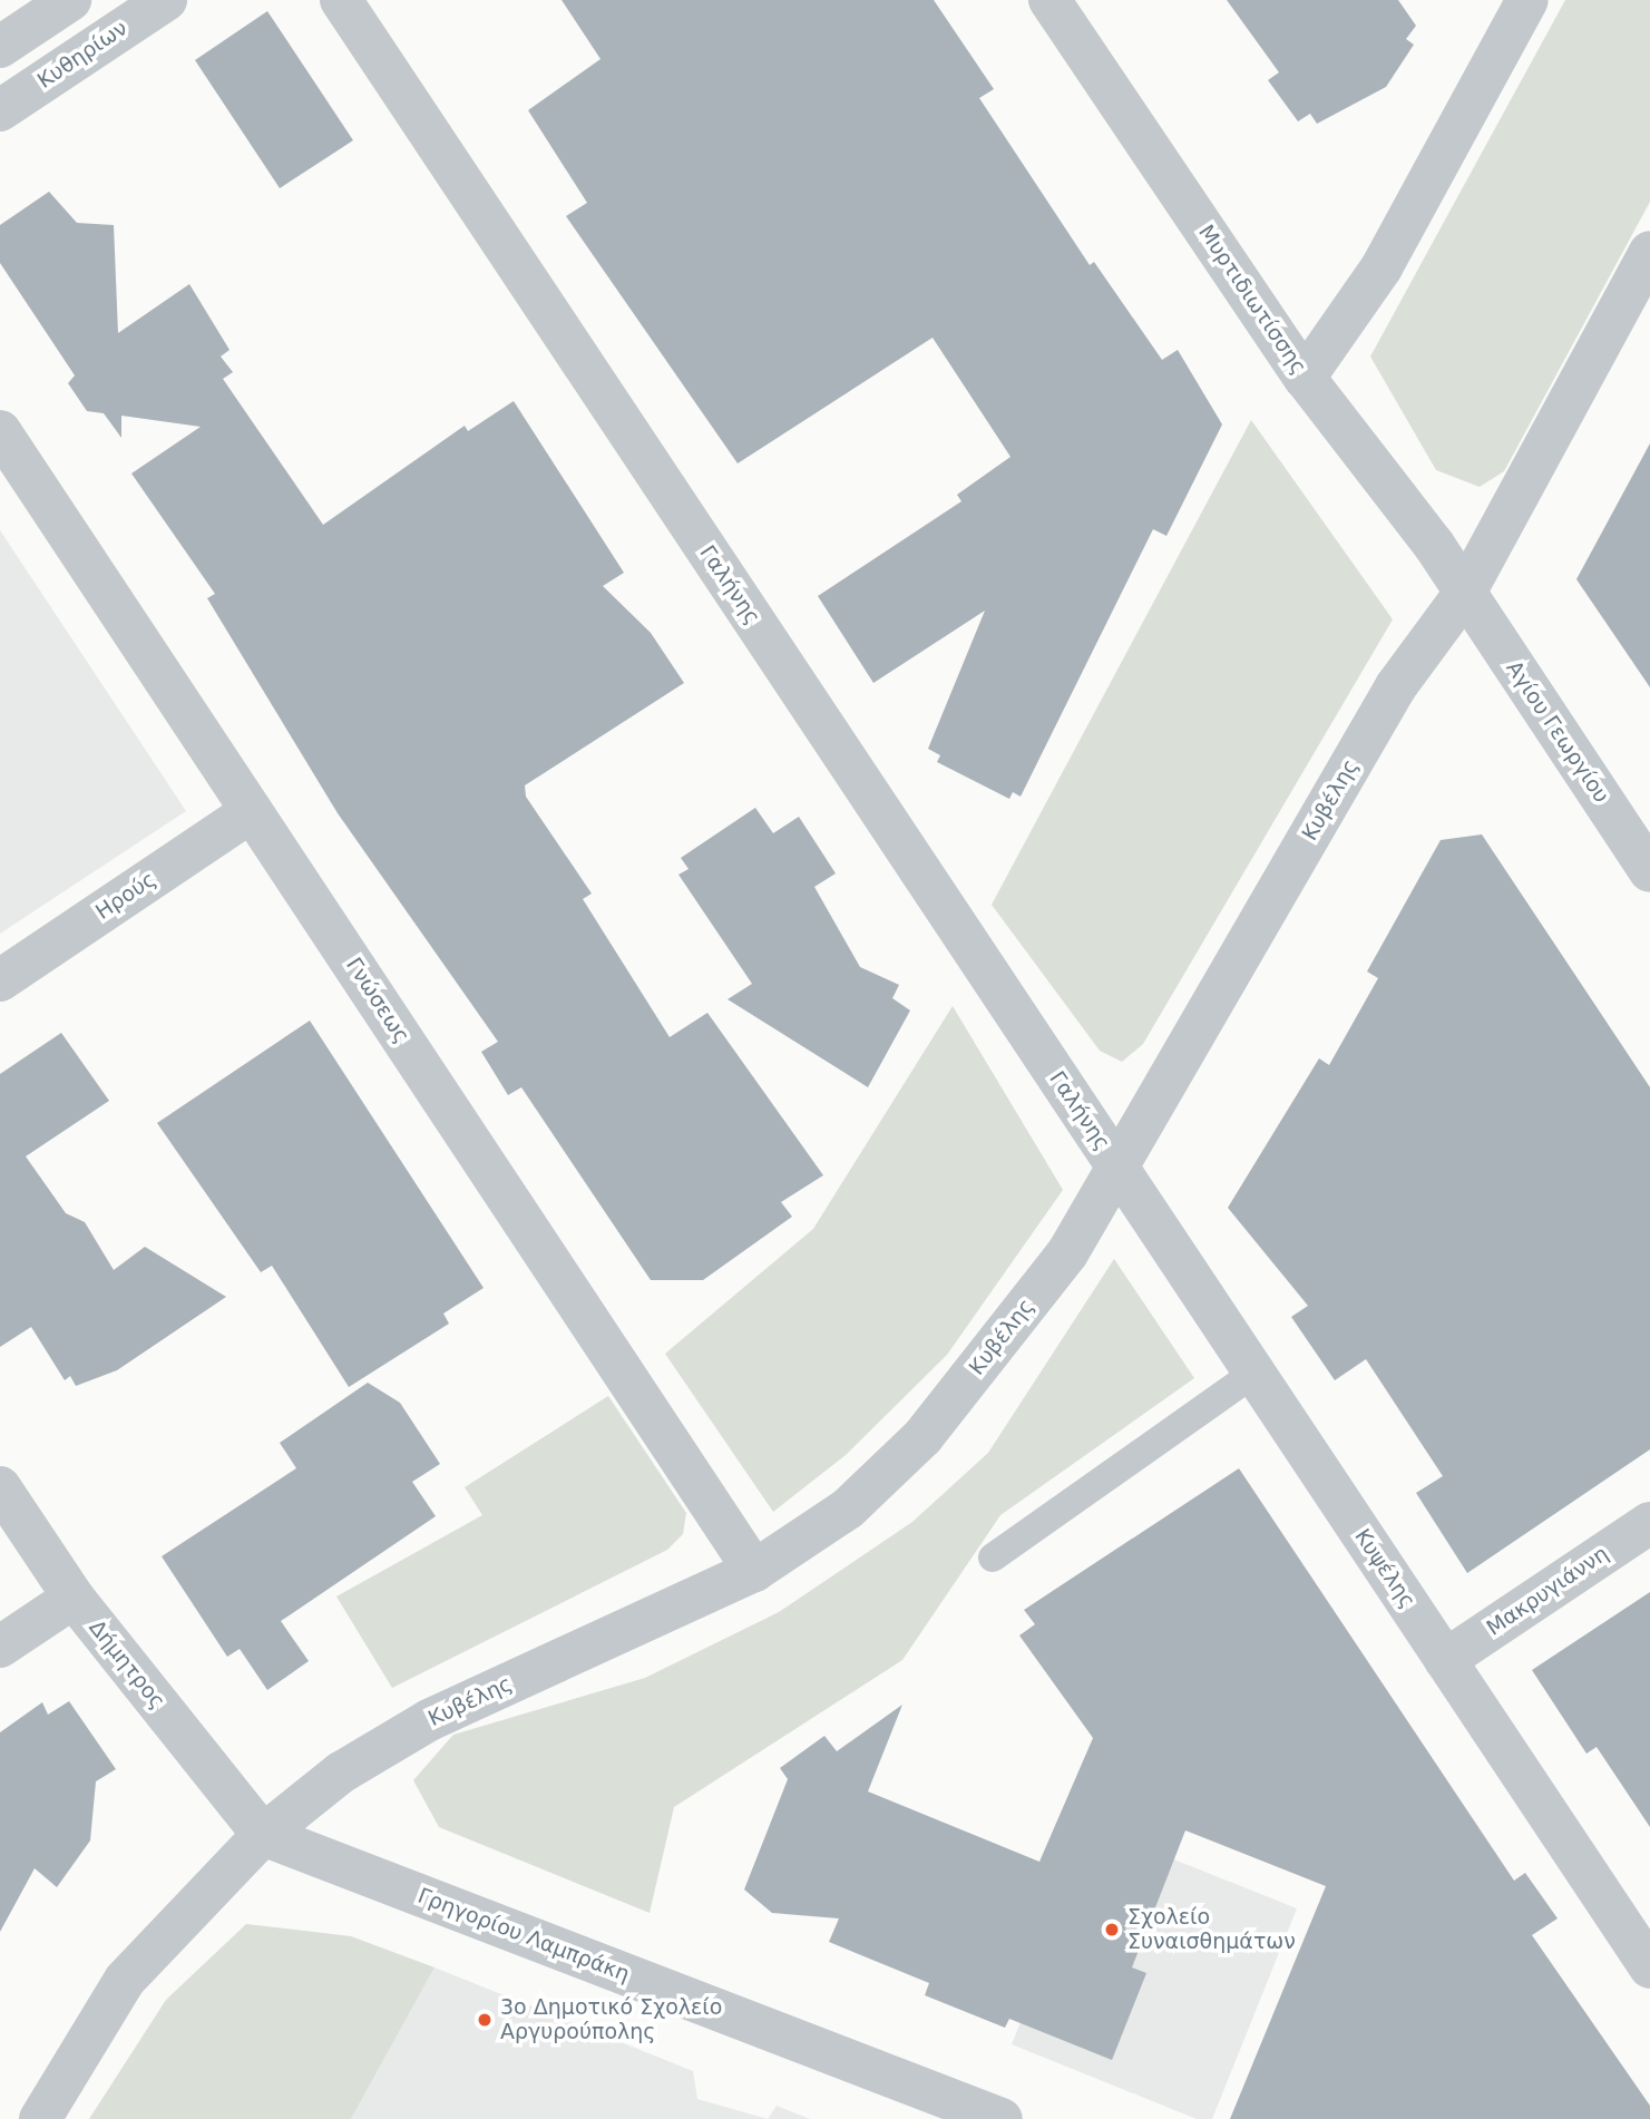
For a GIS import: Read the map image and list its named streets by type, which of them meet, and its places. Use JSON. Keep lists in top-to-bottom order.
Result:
{
  "streets": {
    "street": [
      "Κυθηρίων",
      "Μυρτιδιωτίσσης",
      "Γαλήνης",
      "Αγίου Γεωργίου",
      "Κυβέλης",
      "Ηρούς",
      "Γνώσεως",
      "Κυψέλης",
      "Μακρυγιάννη",
      "Δήμητρος",
      "Γρηγορίου Λαμπράκη"
    ]
  },
  "crossings": [
    ["Μυρτιδιωτίσσης", "Αγίου Γεωργίου"],
    ["Μυρτιδιωτίσσης", "Κυβέλης"],
    ["Γαλήνης", "Κυβέλης"],
    ["Γαλήνης", "Κυψέλης"],
    ["Αγίου Γεωργίου", "Κυβέλης"],
    ["Κυβέλης", "Γνώσεως"],
    ["Κυβέλης", "Κυψέλης"],
    ["Κυβέλης", "Δήμητρος"],
    ["Κυβέλης", "Γρηγορίου Λαμπράκη"],
    ["Ηρούς", "Γνώσεως"],
    ["Κυψέλης", "Μακρυγιάννη"],
    ["Δήμητρος", "Γρηγορίου Λαμπράκη"]
  ],
  "places": ["Σχολείο Συναισθημάτων", "3ο Δημοτικό Σχολείο Αργυρούπολης"]
}
